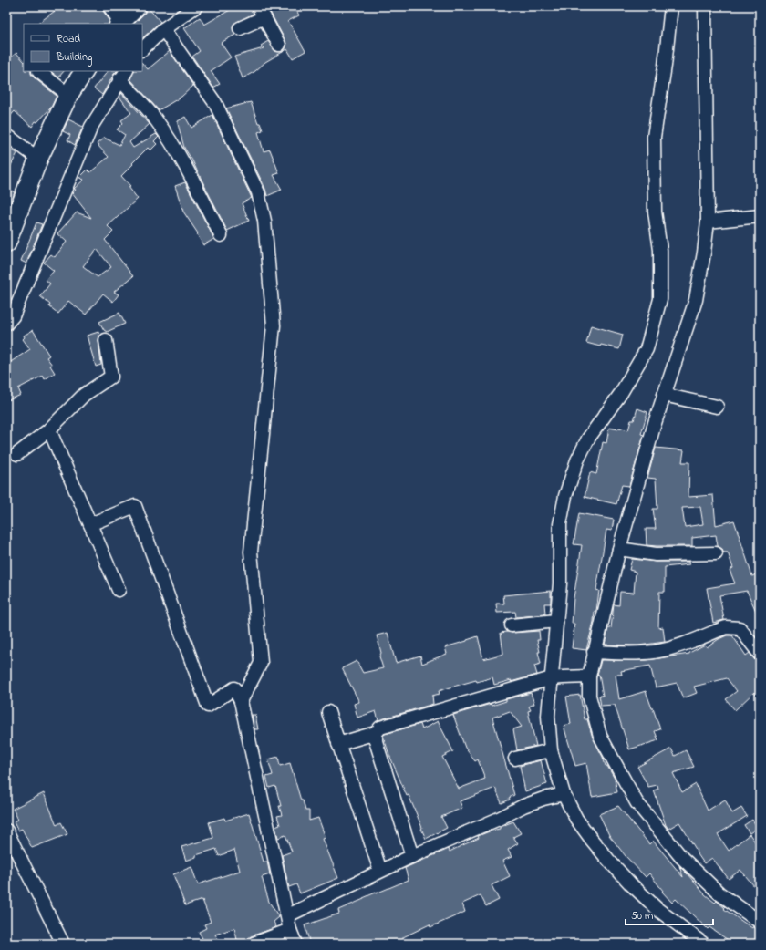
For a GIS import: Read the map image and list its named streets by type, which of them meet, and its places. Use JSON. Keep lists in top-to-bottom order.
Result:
{
  "legend": ["Road", "Building"],
  "scale_bar": "50 m"
}
